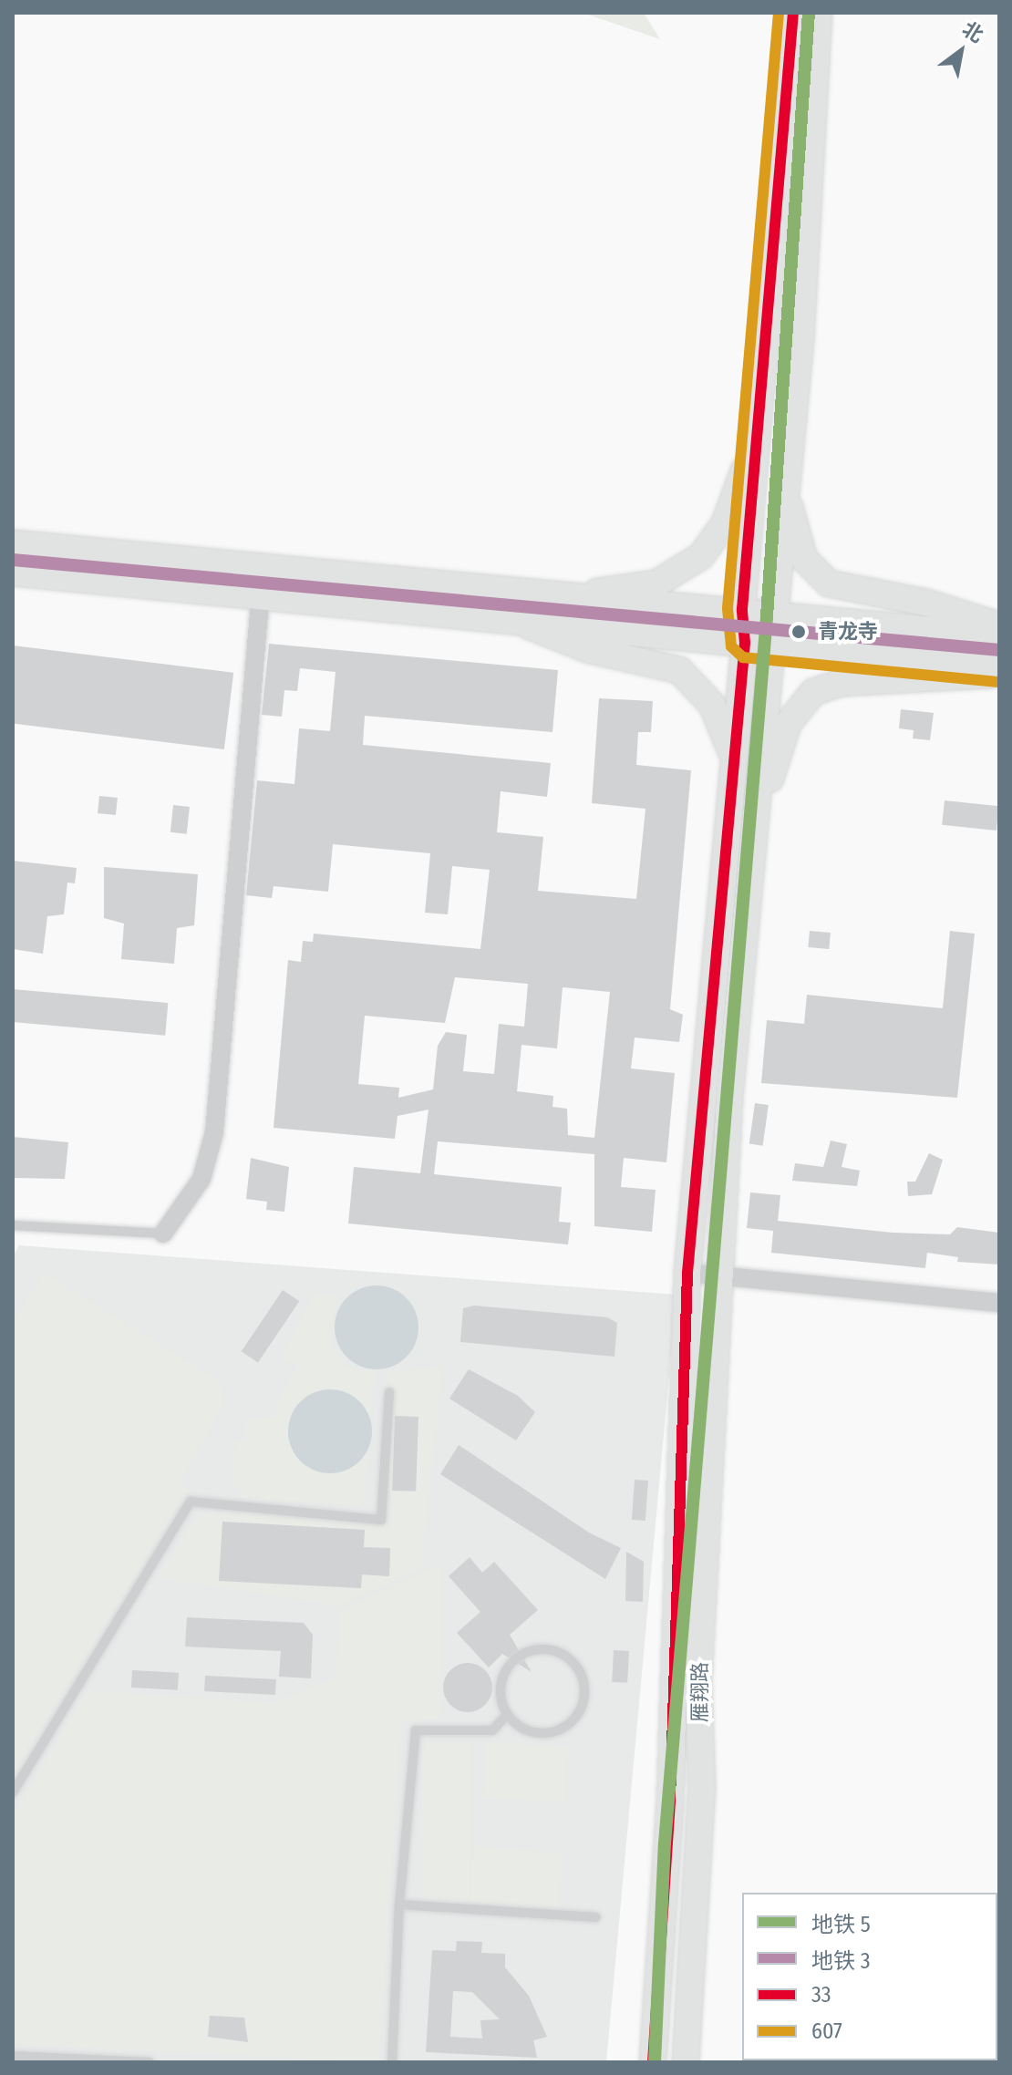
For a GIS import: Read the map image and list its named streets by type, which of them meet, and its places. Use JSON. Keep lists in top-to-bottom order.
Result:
{
  "streets": {
    "main road": ["雁翔路"]
  },
  "places": ["青龙寺"],
  "lines": [
    "metro line 5",
    "transit line 33",
    "transit line 607",
    "metro line 3"
  ],
  "legend": [
    "地铁 5",
    "地铁 3",
    "33",
    "607"
  ],
  "north": "top right"
}
